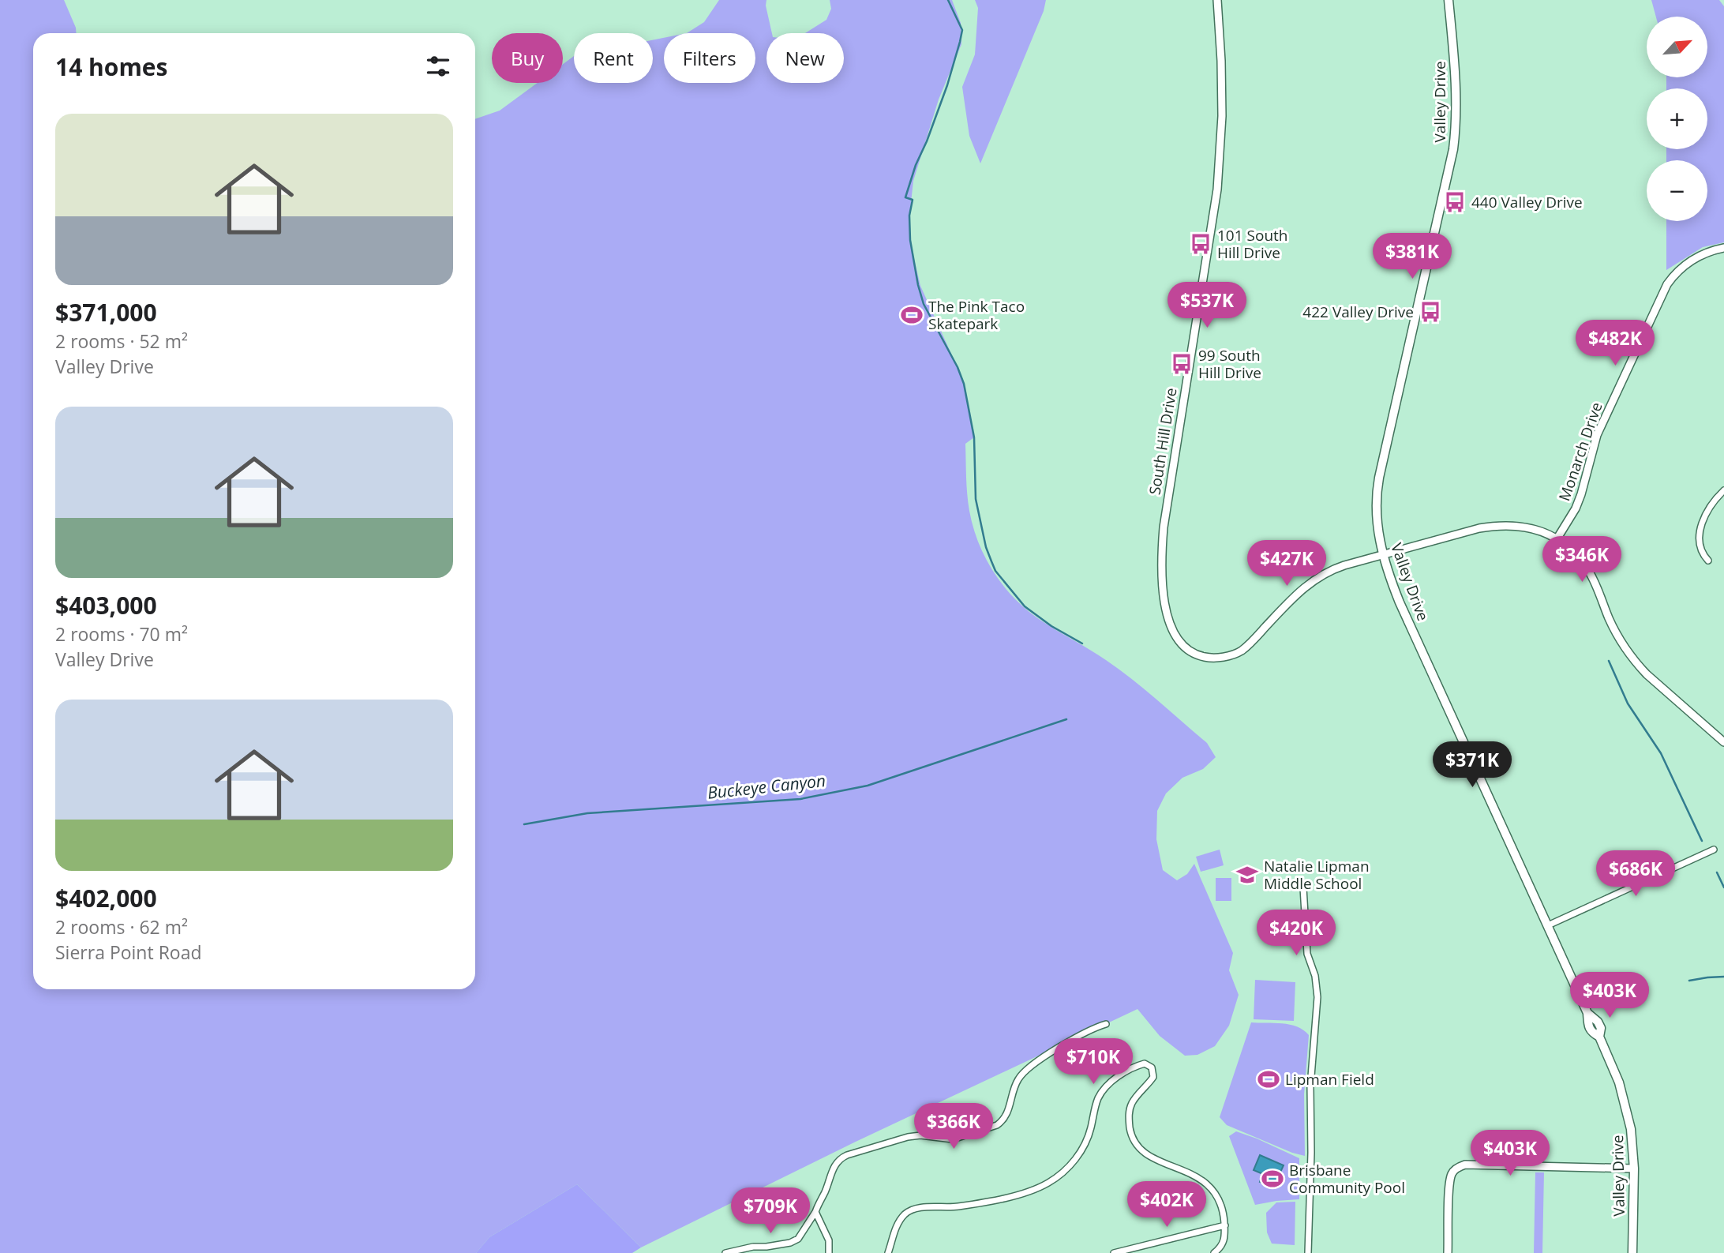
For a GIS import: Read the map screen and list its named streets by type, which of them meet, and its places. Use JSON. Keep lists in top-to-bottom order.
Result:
{
  "streets": {
    "main road": ["Valley Drive"],
    "street": ["South Hill Drive", "Monarch Drive"]
  },
  "crossings": [
    ["Valley Drive", "South Hill Drive"],
    ["South Hill Drive", "Monarch Drive"]
  ],
  "water": ["Buckeye Canyon"],
  "places": {
    "bus stop": [
      "440 Valley Drive",
      "101 South Hill Drive",
      "422 Valley Drive",
      "99 South Hill Drive"
    ],
    "sports": ["The Pink Taco Skatepark", "Lipman Field", "Brisbane Community Pool"],
    "school or university": ["Natalie Lipman Middle School"]
  },
  "north": "top right",
  "page": {
    "map_buttons": ["+", "−"],
    "chip": [
      "Buy",
      "Rent",
      "Filters",
      "New"
    ],
    "heading": "14 homes",
    "list": [
      {
        "name": "$371,000",
        "note": "2 rooms · 52 m² · Valley Drive"
      },
      {
        "name": "$403,000",
        "note": "2 rooms · 70 m² · Valley Drive"
      },
      {
        "name": "$402,000",
        "note": "2 rooms · 62 m² · Sierra Point Road"
      }
    ],
    "price": [
      "$381K",
      "$537K",
      "$482K",
      "$346K",
      "$427K",
      "$371K",
      "$686K",
      "$420K",
      "$403K",
      "$710K",
      "$366K",
      "$403K",
      "$402K",
      "$709K"
    ]
  }
}
